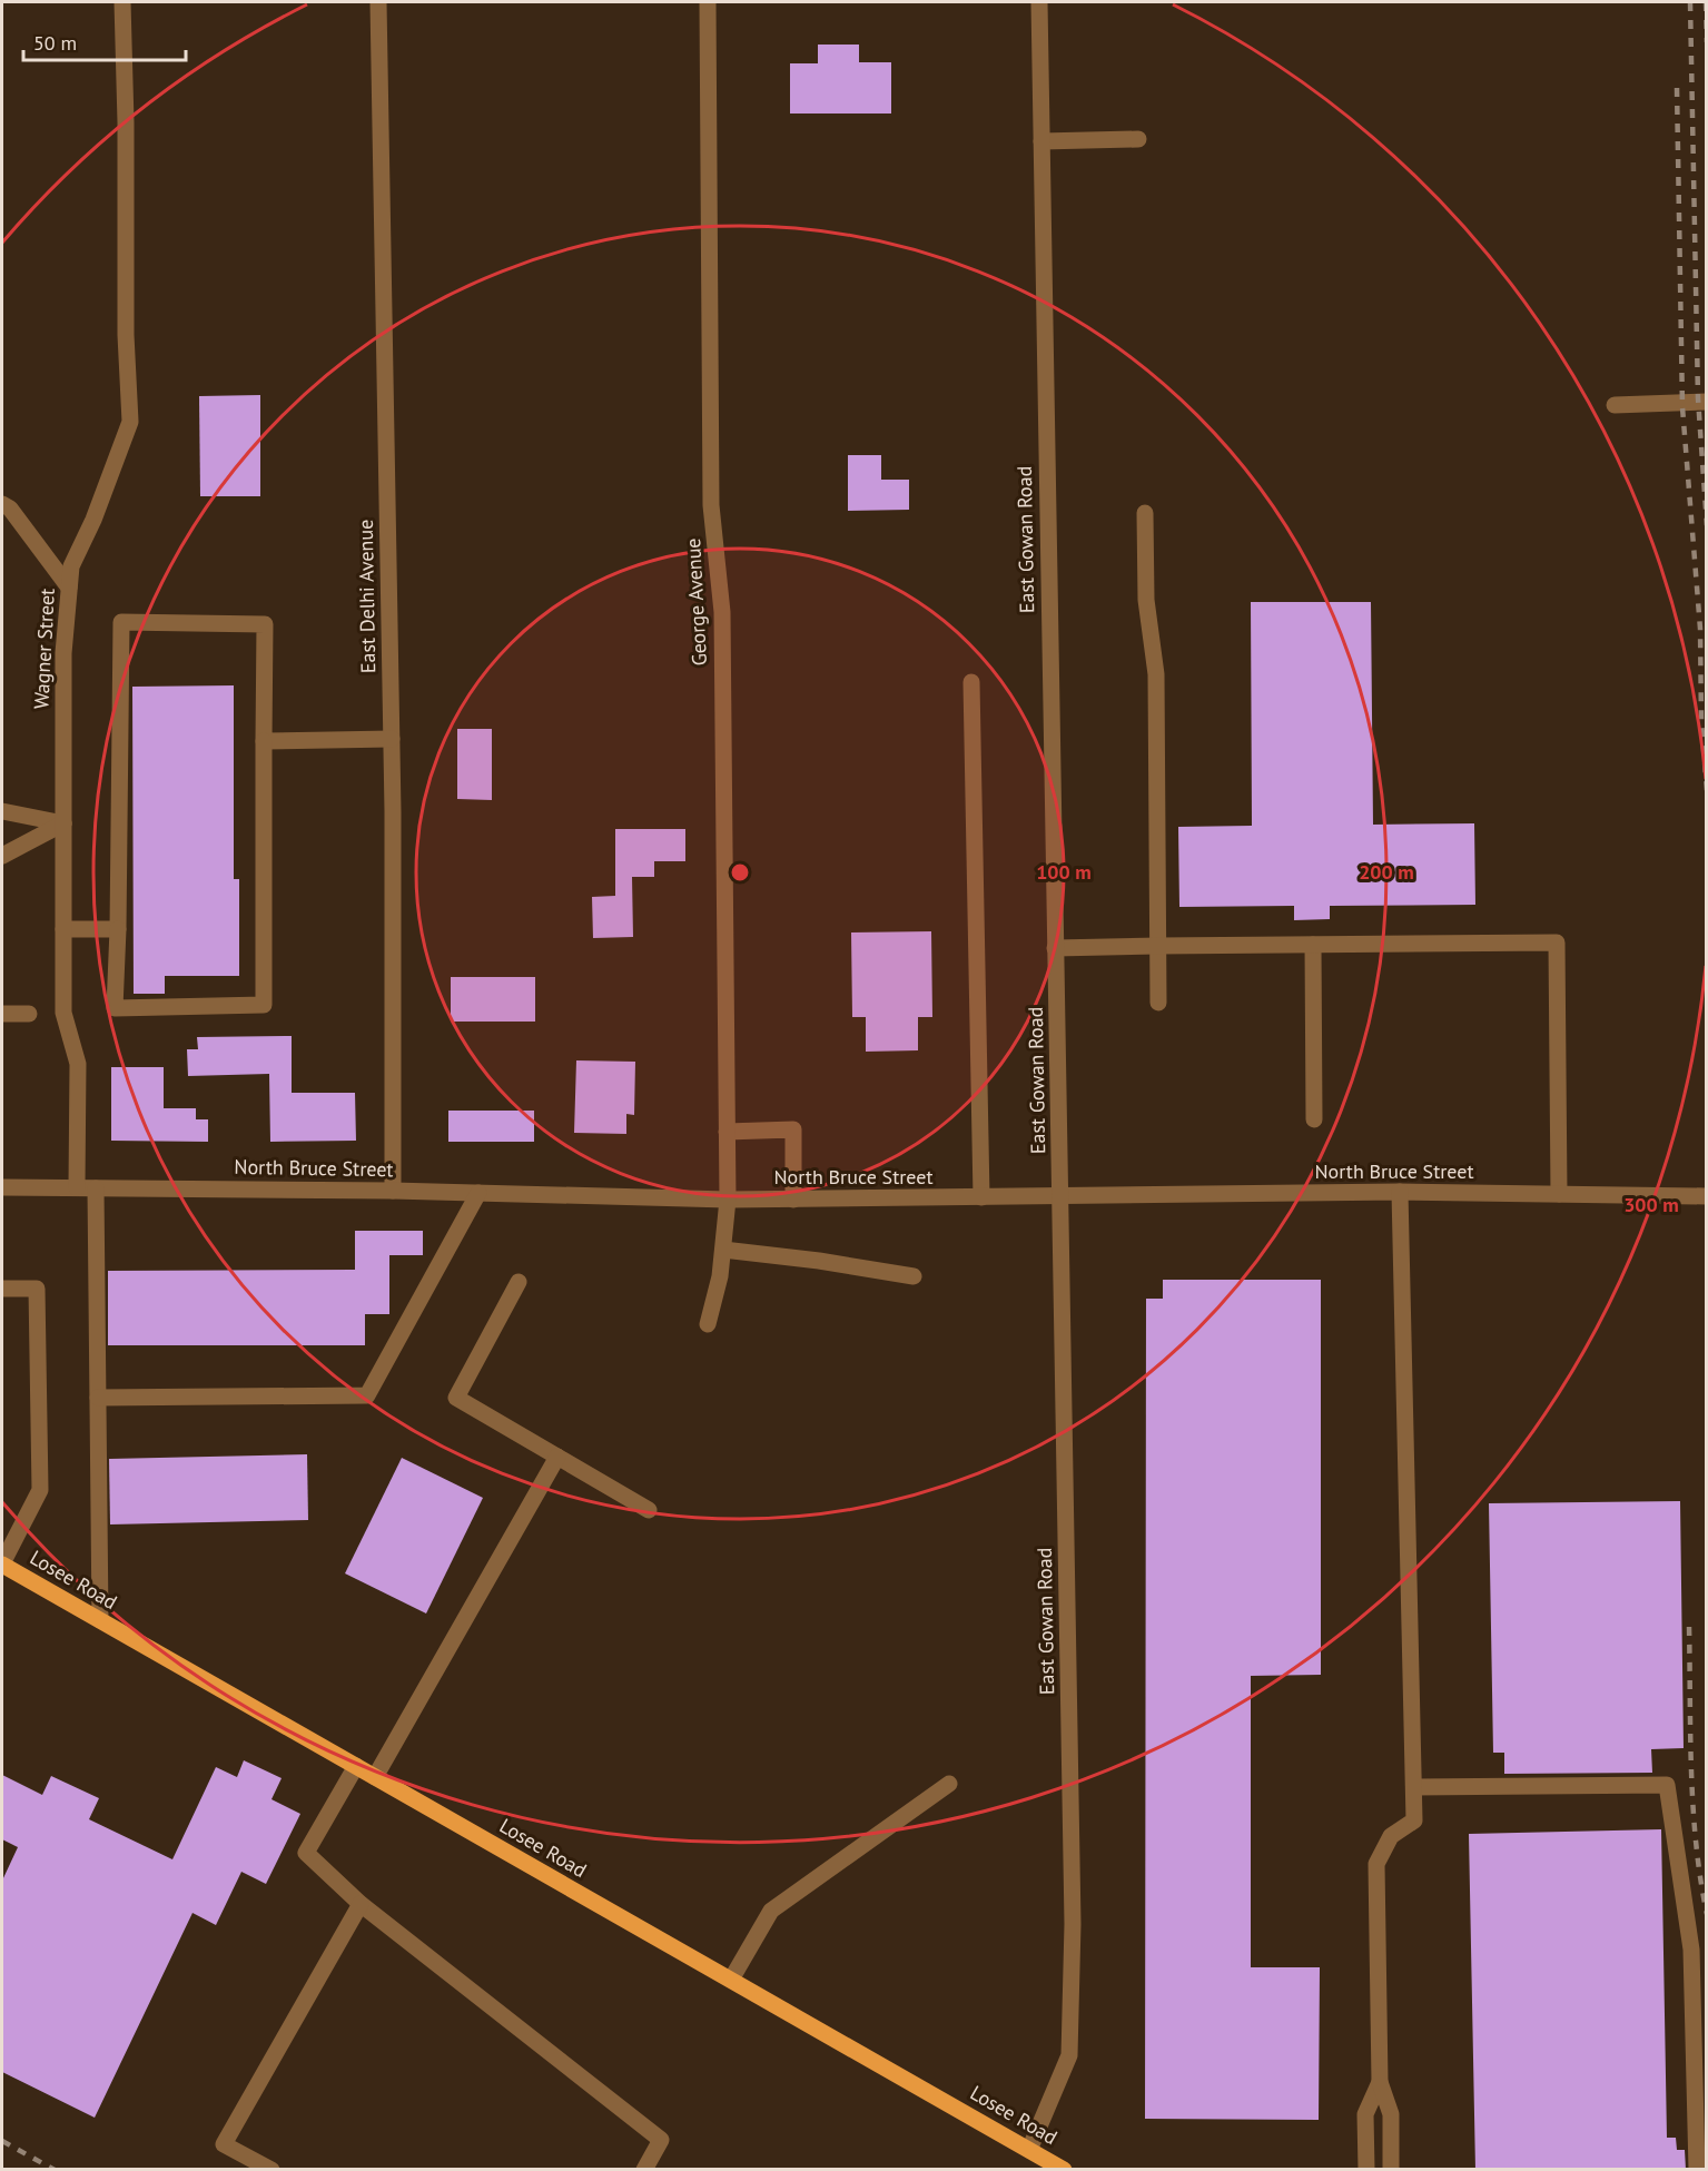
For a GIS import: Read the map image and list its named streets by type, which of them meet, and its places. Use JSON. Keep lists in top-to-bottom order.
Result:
{
  "streets": {
    "main road": ["Losee Road"],
    "street": [
      "East Gowan Road",
      "East Delhi Avenue",
      "George Avenue",
      "Wagner Street",
      "North Bruce Street"
    ]
  },
  "crossings": [
    ["East Gowan Road", "North Bruce Street"],
    ["East Gowan Road", "Losee Road"],
    ["East Delhi Avenue", "North Bruce Street"],
    ["George Avenue", "North Bruce Street"],
    ["Wagner Street", "North Bruce Street"]
  ],
  "scale_bar": "50 m",
  "rings": ["100 m", "200 m", "300 m"]
}
